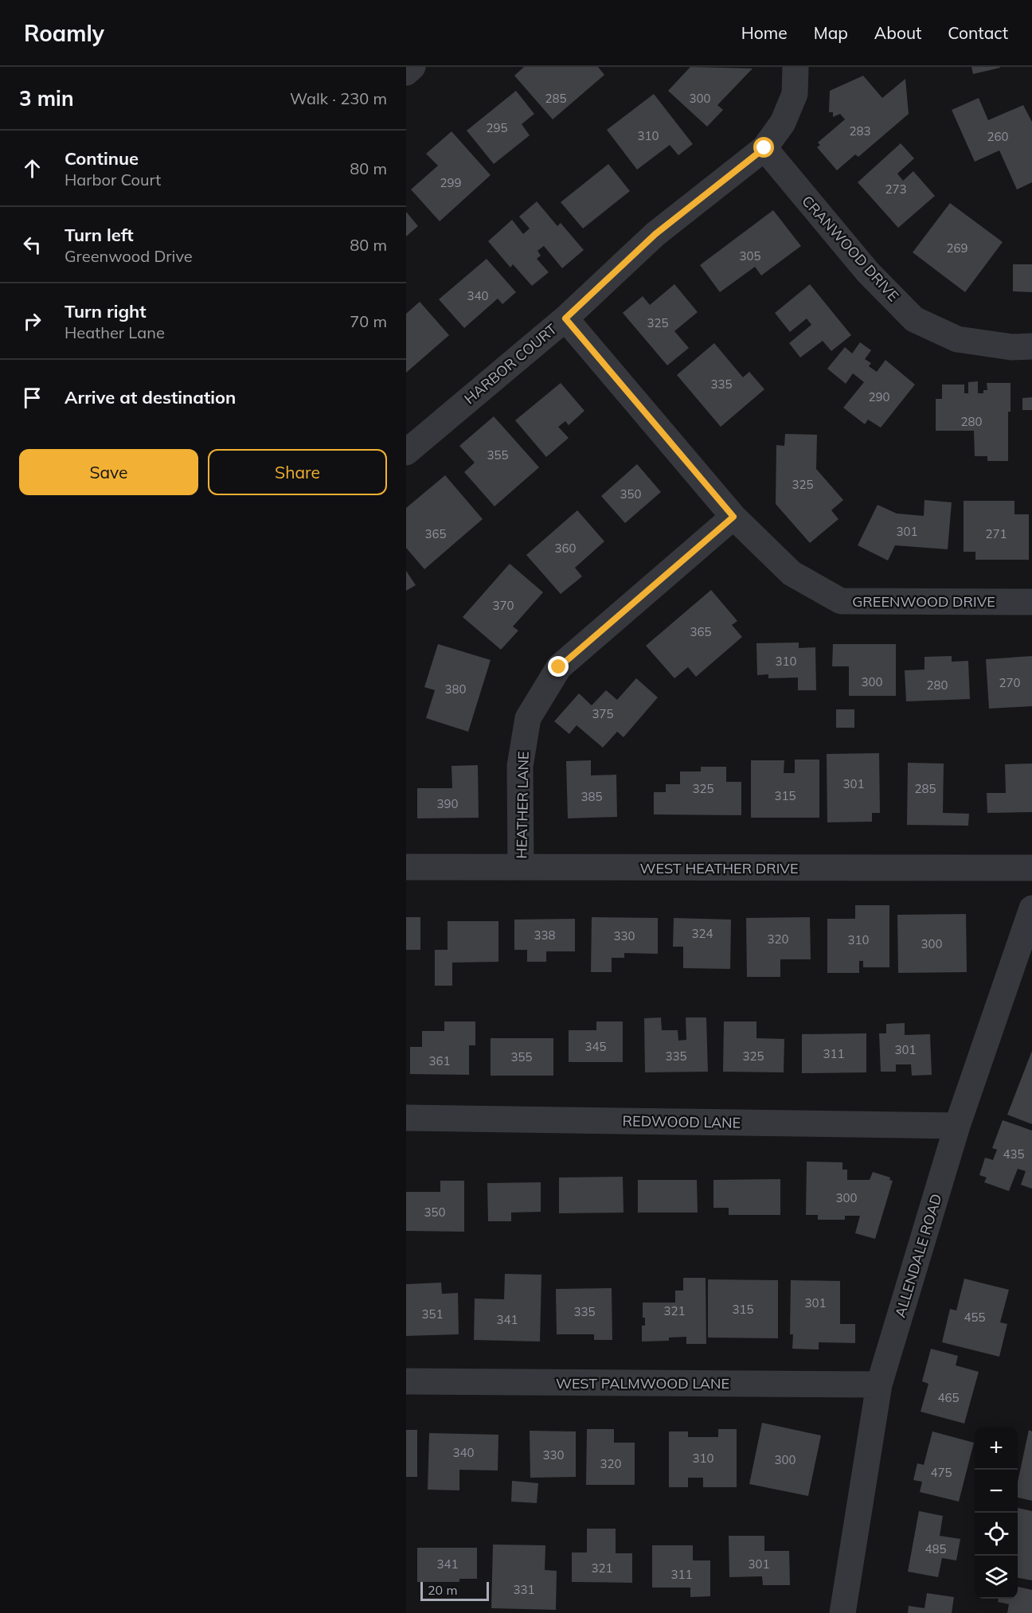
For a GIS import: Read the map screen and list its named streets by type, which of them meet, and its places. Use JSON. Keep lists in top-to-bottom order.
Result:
{
  "streets": {
    "street": [
      "CRANWOOD DRIVE",
      "HARBOR COURT",
      "GREENWOOD DRIVE",
      "HEATHER LANE",
      "WEST HEATHER DRIVE",
      "REDWOOD LANE",
      "ALLENDALE ROAD",
      "WEST PALMWOOD LANE"
    ]
  },
  "crossings": [
    ["CRANWOOD DRIVE", "HARBOR COURT"],
    ["HARBOR COURT", "GREENWOOD DRIVE"],
    ["GREENWOOD DRIVE", "HEATHER LANE"],
    ["HEATHER LANE", "WEST HEATHER DRIVE"],
    ["REDWOOD LANE", "ALLENDALE ROAD"],
    ["ALLENDALE ROAD", "WEST PALMWOOD LANE"]
  ],
  "house_numbers": [
    "285",
    "300",
    "295",
    "283",
    "310",
    "260",
    "299",
    "273",
    "269",
    "305",
    "340",
    "325",
    "335",
    "290",
    "280",
    "355",
    "325",
    "350",
    "301",
    "365",
    "271",
    "360",
    "370",
    "365",
    "310",
    "300",
    "270",
    "280",
    "380",
    "375",
    "301",
    "325",
    "285",
    "315",
    "385",
    "390",
    "324",
    "338",
    "330",
    "320",
    "310",
    "300",
    "345",
    "301",
    "311",
    "335",
    "325",
    "355",
    "361",
    "435",
    "300",
    "350",
    "301",
    "315",
    "321",
    "335",
    "351",
    "455",
    "341",
    "465",
    "340",
    "330",
    "310",
    "300",
    "320",
    "475",
    "485",
    "341",
    "301",
    "321",
    "311",
    "331"
  ],
  "scale_bar": "20 m",
  "page": {
    "header": "Roamly",
    "nav": [
      "Home",
      "Map",
      "About",
      "Contact"
    ],
    "heading": ["3 min", "Walk · 230 m"],
    "list": [
      ["Continue", "Harbor Court", "80 m"],
      ["Turn left", "Greenwood Drive", "80 m"],
      ["Turn right", "Heather Lane", "70 m"],
      "Arrive at destination"
    ],
    "buttons": ["Save", "Share"],
    "map_buttons": ["+", "−"],
    "scale": "20 m"
  }
}
